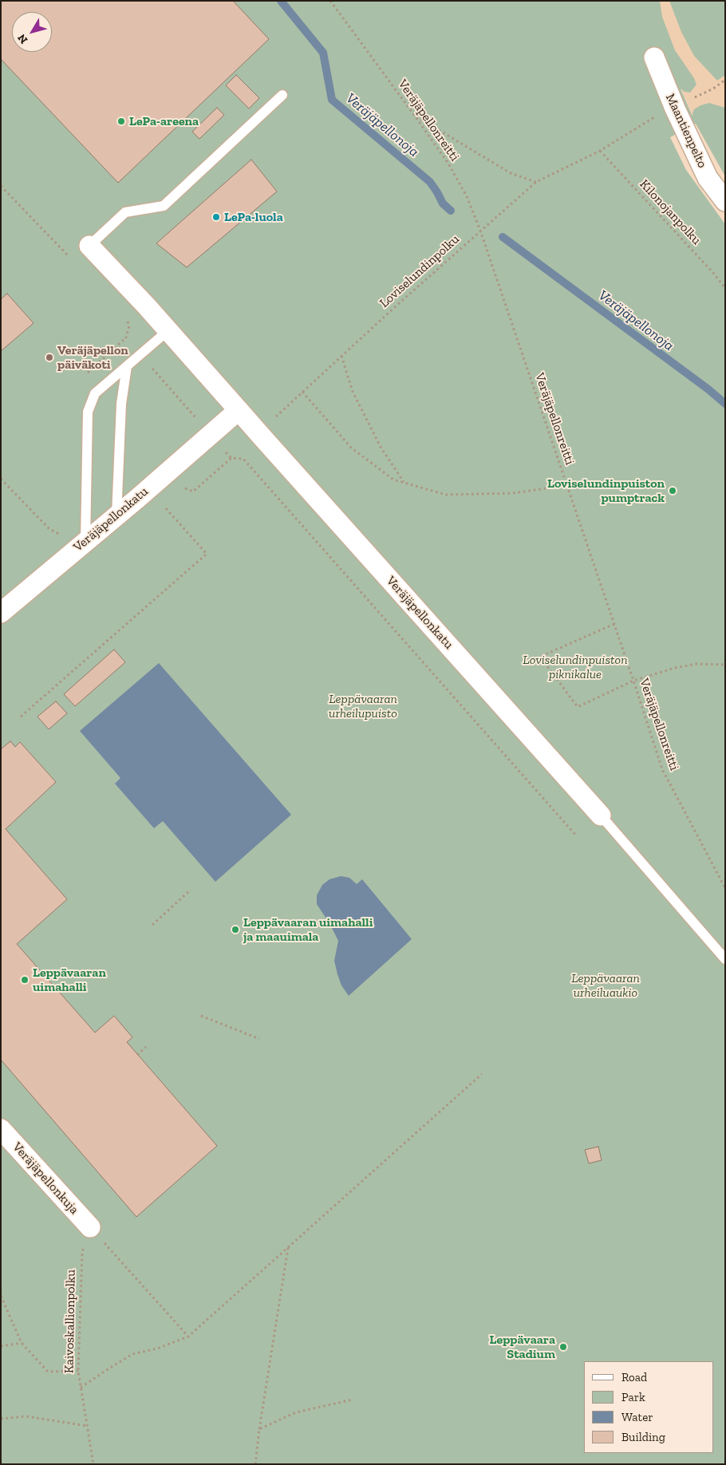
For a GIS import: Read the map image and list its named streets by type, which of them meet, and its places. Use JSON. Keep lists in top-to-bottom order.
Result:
{
  "streets": {
    "street": ["Maantienpelto", "Veräjäpellonkatu", "Veräjäpellonkuja"],
    "path": [
      "Veräjäpellonreitti",
      "Kilonojanpolku",
      "Loviselundinpolku",
      "Kaivoskallionpolku"
    ]
  },
  "crossings": [
    ["Veräjäpellonreitti", "Loviselundinpolku"],
    ["Maantienpelto", "Loviselundinpolku"],
    ["Kilonojanpolku", "Loviselundinpolku"],
    ["Veräjäpellonkuja", "Kaivoskallionpolku"]
  ],
  "water": ["Veräjäpellonoja"],
  "parks": ["Loviselundinpuiston piknikalue", "Leppävaaran urheilupuisto", "Leppävaaran urheiluaukio"],
  "places": [
    "LePa-areena",
    "LePa-luola",
    "Veräjäpellon päiväkoti",
    "Loviselundinpuiston pumptrack",
    "Leppävaaran uimahalli ja maauimala",
    "Leppävaaran uimahalli",
    "Leppävaara Stadium"
  ],
  "legend": [
    "Road",
    "Park",
    "Water",
    "Building"
  ],
  "north": "bottom left"
}
